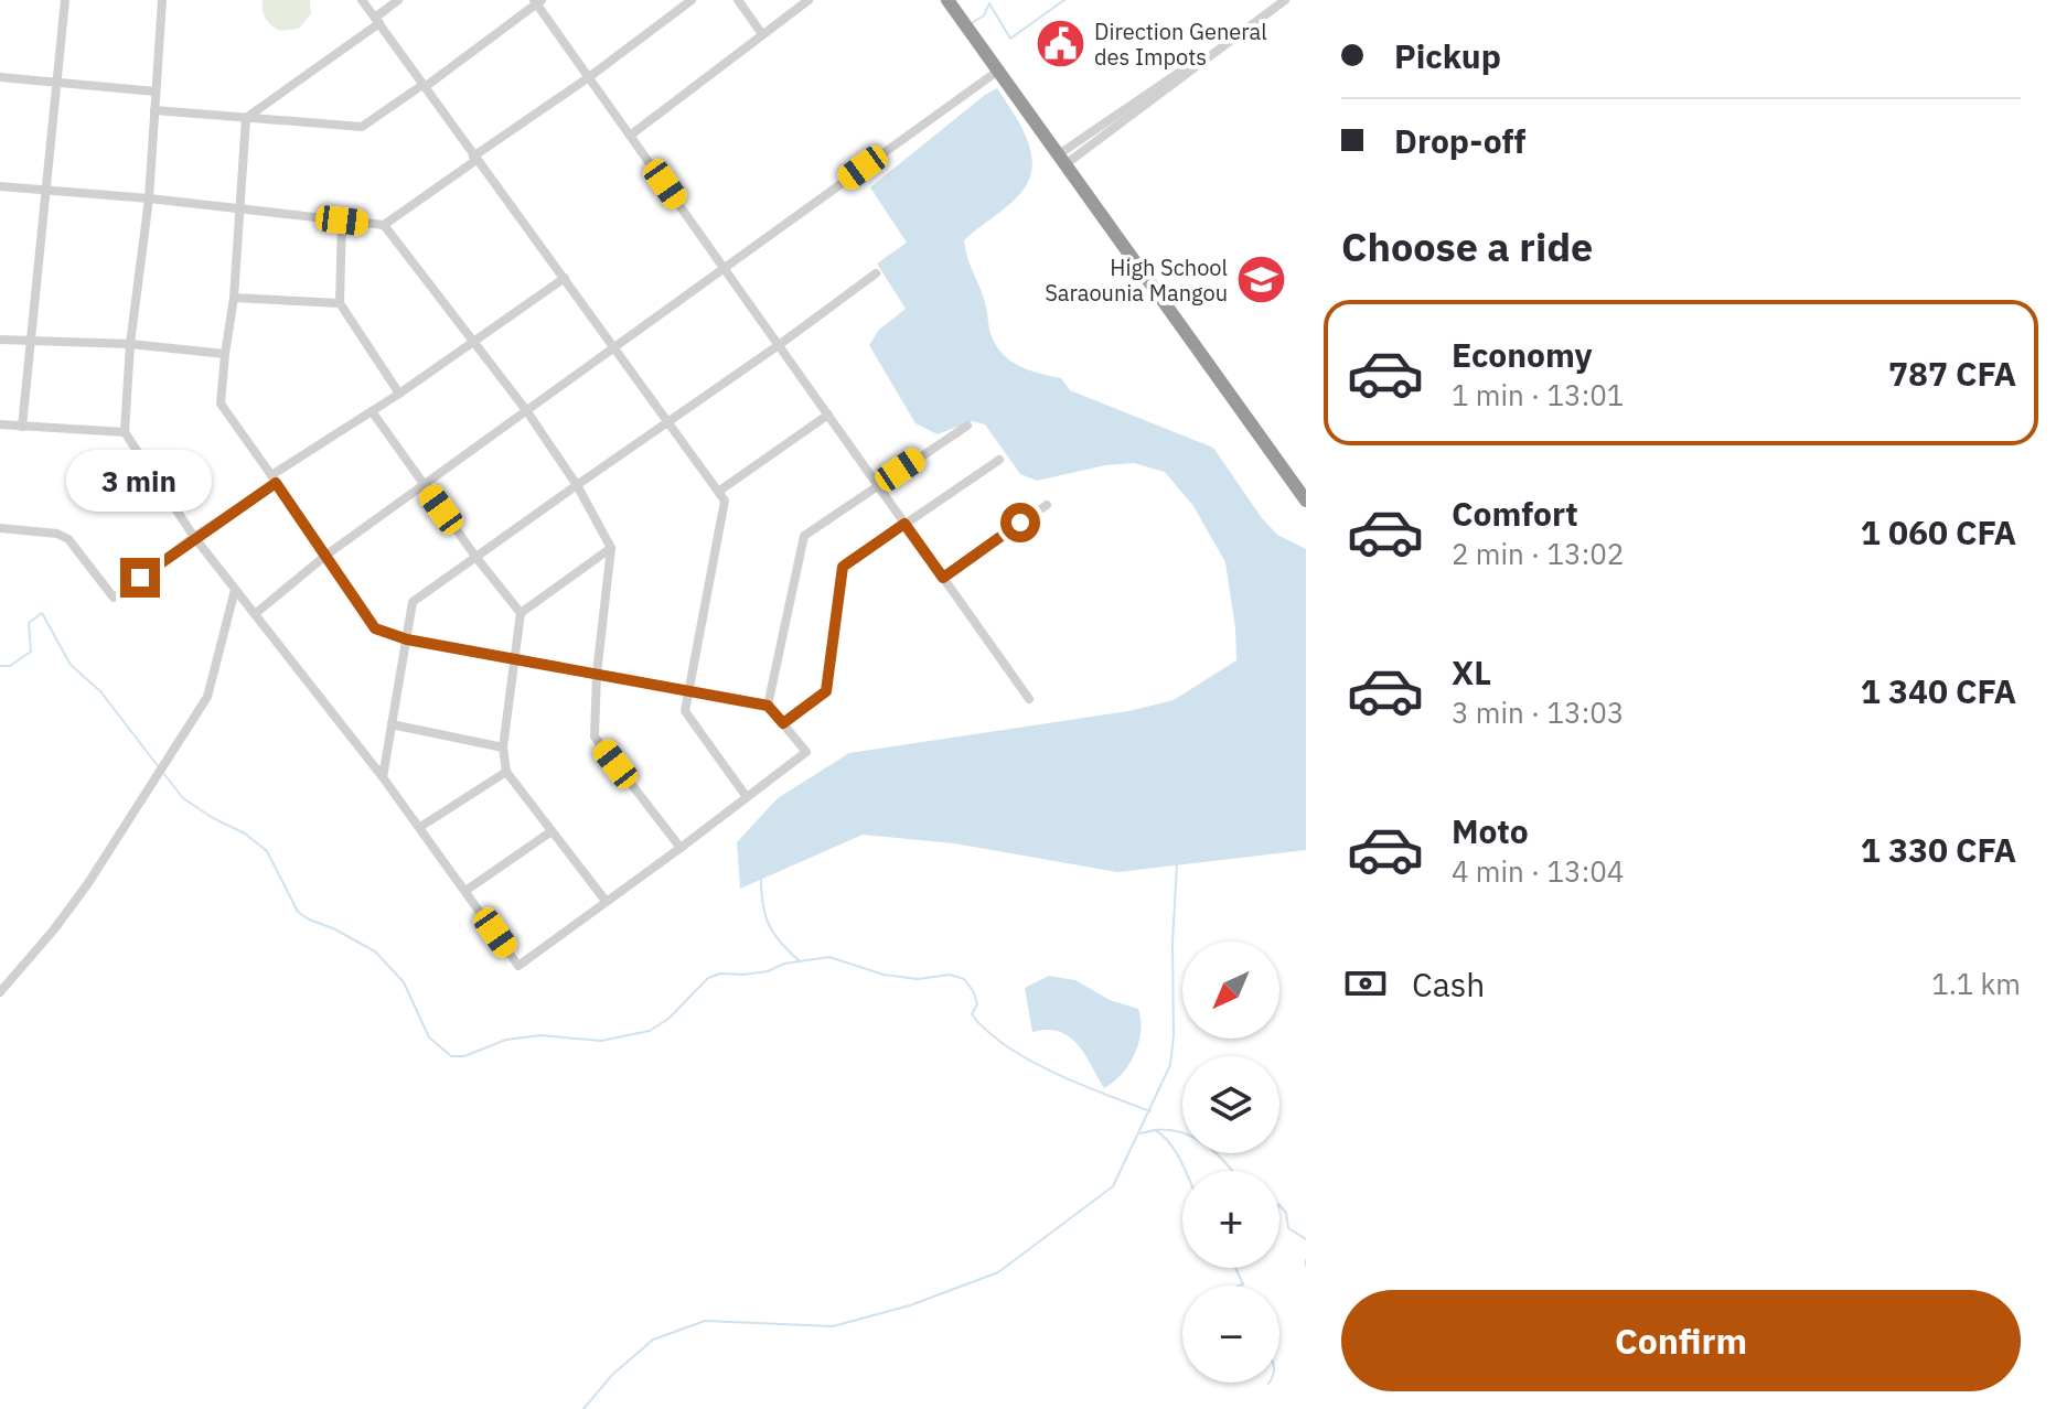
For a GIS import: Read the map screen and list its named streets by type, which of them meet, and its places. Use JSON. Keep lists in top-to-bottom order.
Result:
{
  "places": {
    "public building": ["Direction General des Impots"],
    "school or university": ["High School Saraounia Mangou"]
  },
  "north": "bottom left",
  "page": {
    "banner": ["Pickup", "Drop-off"],
    "heading": "Choose a ride",
    "list": [
      {
        "name": "Economy",
        "note": "1 min · 13:01",
        "value": "787 CFA"
      },
      {
        "name": "Comfort",
        "note": "2 min · 13:02",
        "value": "1 060 CFA"
      },
      {
        "name": "XL",
        "note": "3 min · 13:03",
        "value": "1 340 CFA"
      },
      {
        "name": "Moto",
        "note": "4 min · 13:04",
        "value": "1 330 CFA"
      }
    ],
    "bubble": "3 min",
    "pay": ["Cash", "1.1 km"],
    "map_buttons": ["+", "−"],
    "buttons": "Confirm"
  }
}
